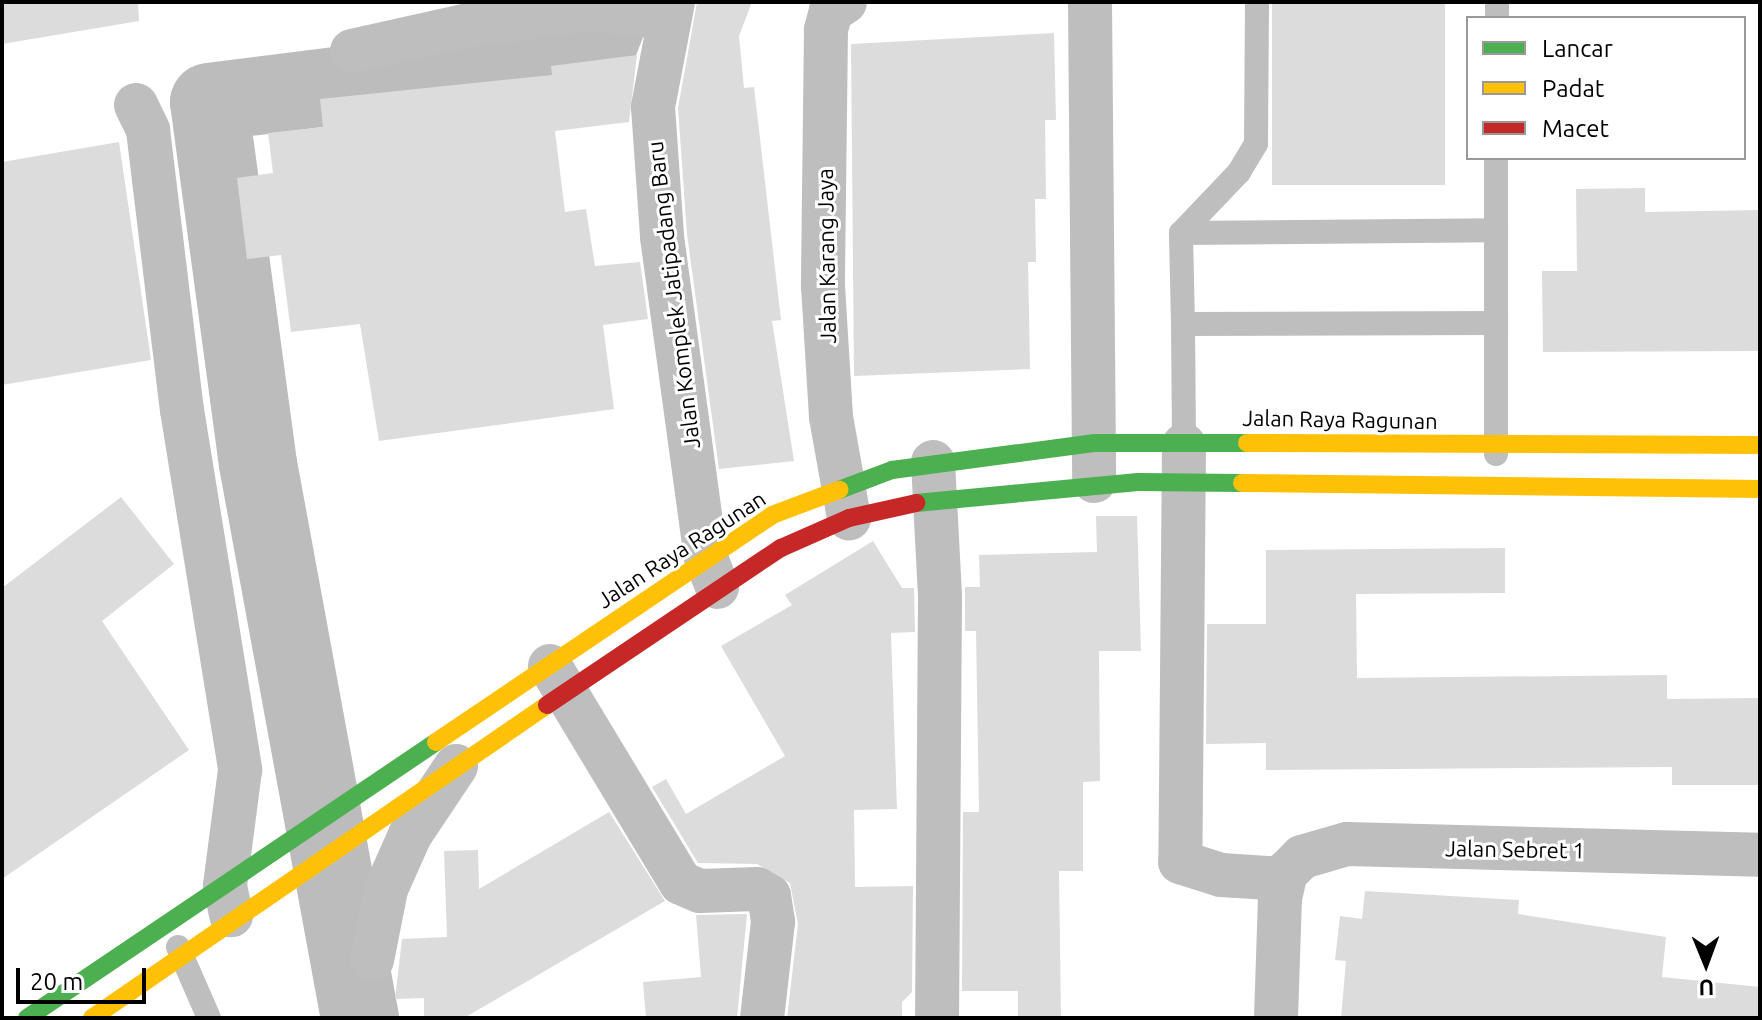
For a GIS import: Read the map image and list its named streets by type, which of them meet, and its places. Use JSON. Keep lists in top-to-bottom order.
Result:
{
  "streets": {
    "main road": ["Jalan Raya Ragunan"],
    "street": ["Jalan Karang Jaya", "Jalan Komplek Jatipadang Baru", "Jalan Sebret 1"]
  },
  "crossings": [
    ["Jalan Karang Jaya", "Jalan Raya Ragunan"],
    ["Jalan Komplek Jatipadang Baru", "Jalan Raya Ragunan"]
  ],
  "legend": ["Lancar", "Padat", "Macet"],
  "scale_bar": "20 m",
  "north": "bottom"
}
